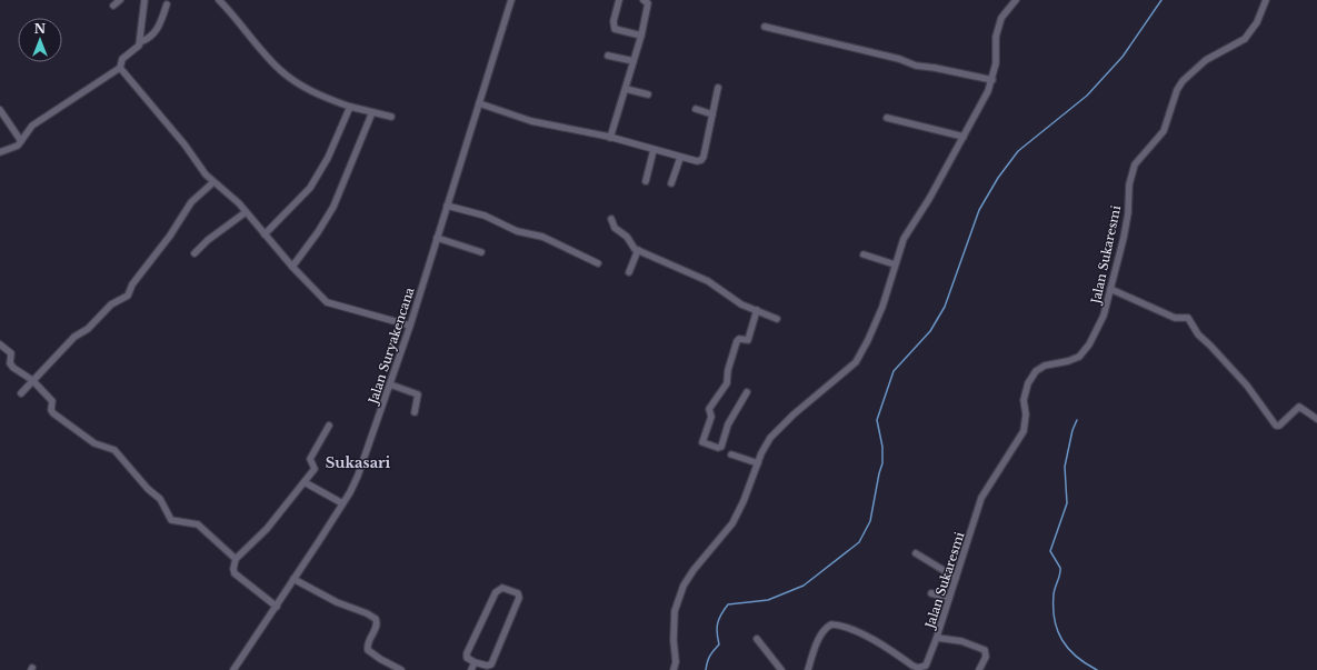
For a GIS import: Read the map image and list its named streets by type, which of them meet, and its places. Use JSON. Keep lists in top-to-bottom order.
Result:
{
  "streets": {
    "street": ["Jalan Sukaresmi", "Jalan Suryakencana"]
  },
  "districts": ["Sukasari"],
  "north": "top"
}
